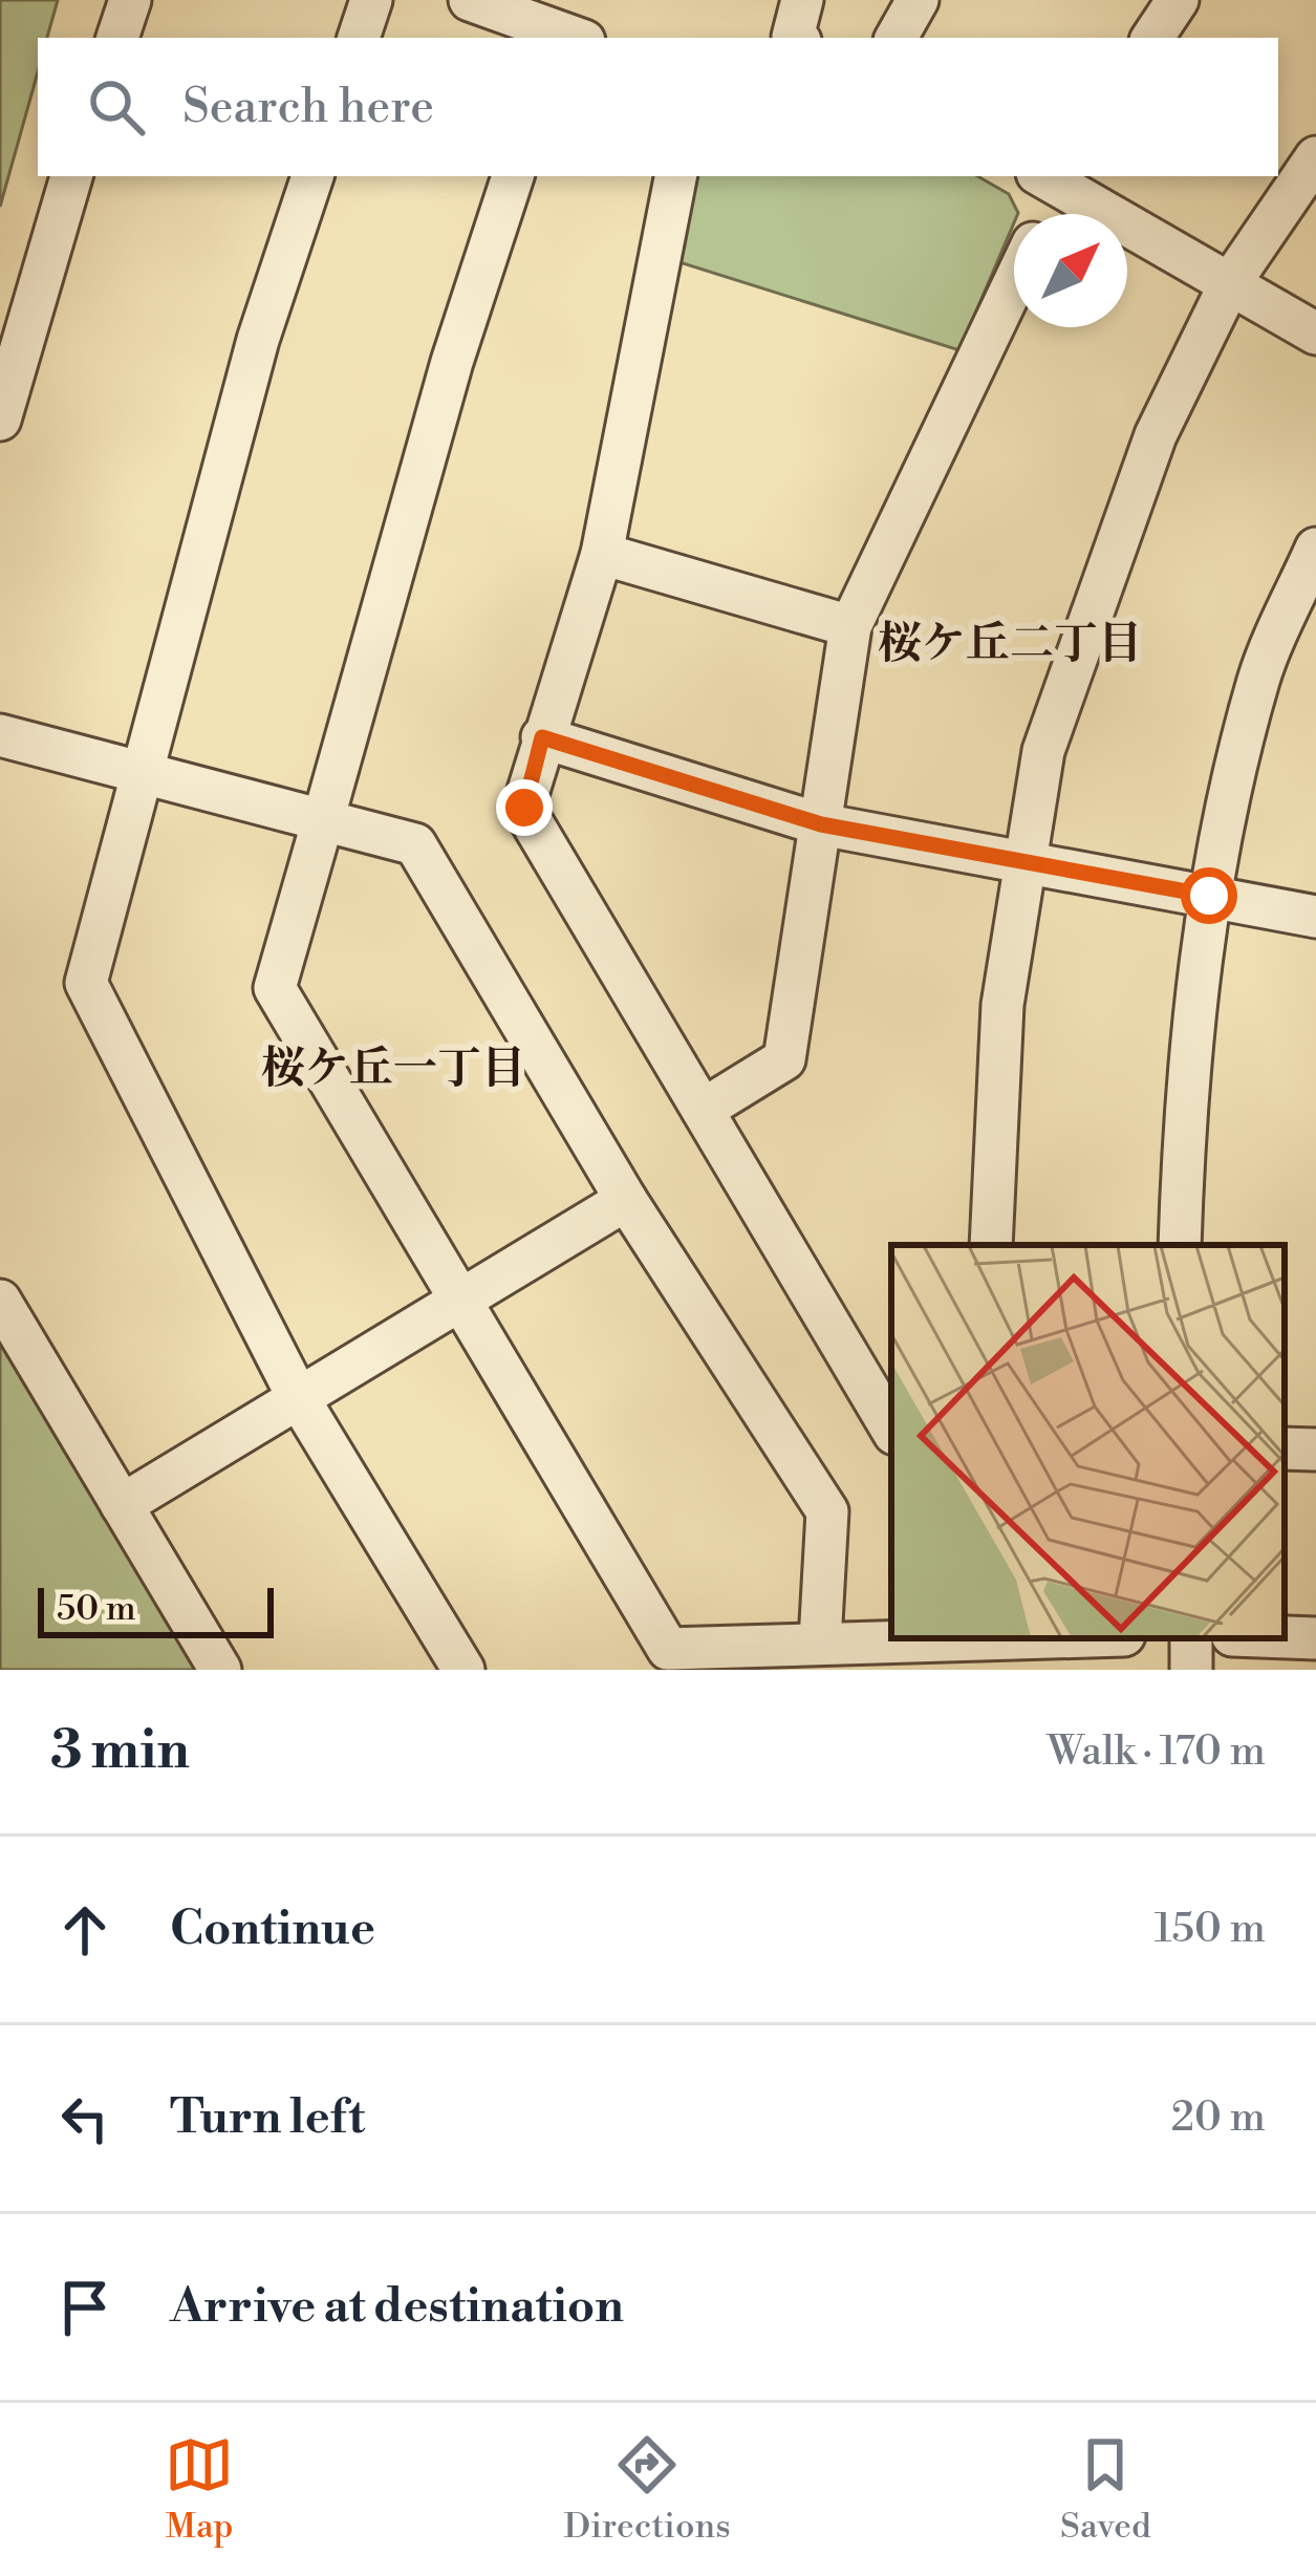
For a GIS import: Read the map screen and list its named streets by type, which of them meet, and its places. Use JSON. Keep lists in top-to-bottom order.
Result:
{
  "districts": ["桜ケ丘二丁目", "桜ケ丘一丁目"],
  "scale_bar": "50 m",
  "north": "top right",
  "page": {
    "search": "Search here",
    "scale": "50 m",
    "heading": ["3 min", "Walk · 170 m"],
    "list": [
      ["Continue", "150 m"],
      ["Turn left", "20 m"],
      "Arrive at destination"
    ],
    "nav": ["Map", "Directions", "Saved"]
  }
}
